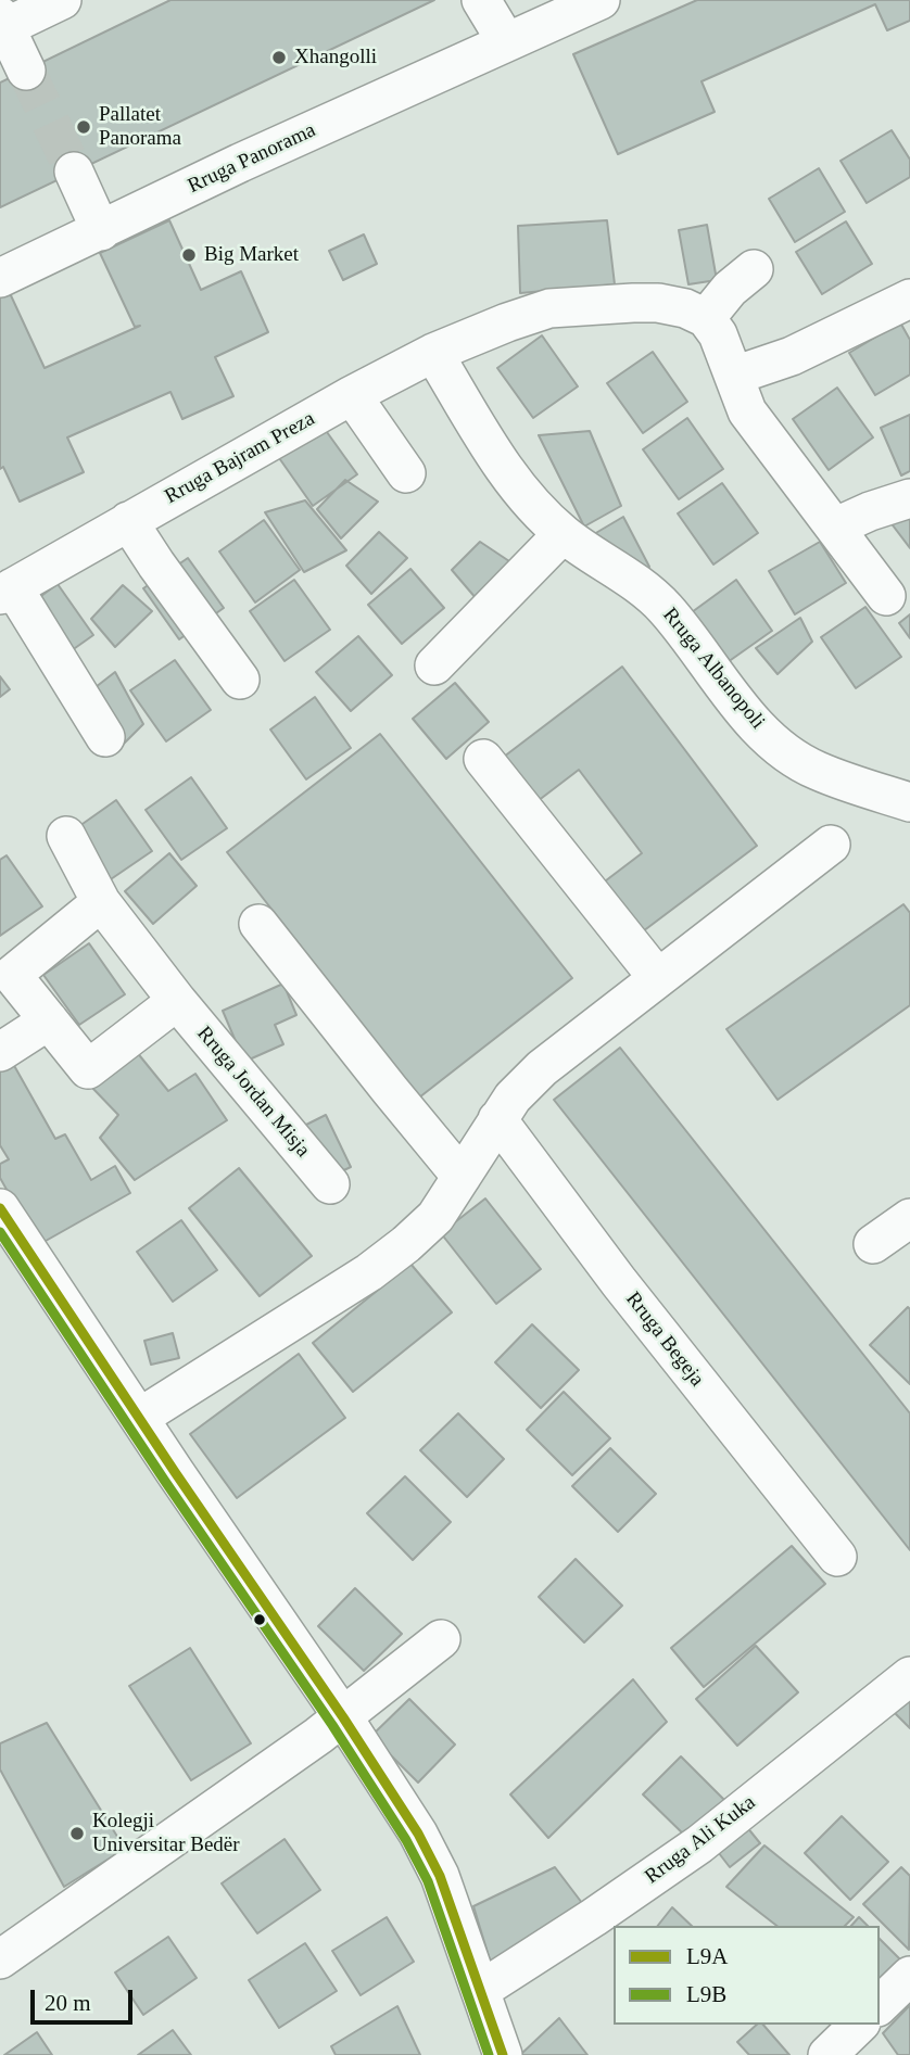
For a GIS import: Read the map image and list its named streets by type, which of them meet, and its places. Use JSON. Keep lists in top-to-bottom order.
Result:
{
  "streets": {
    "street": [
      "Rruga Panorama",
      "Rruga Bajram Preza",
      "Rruga Albanopoli",
      "Rruga Jordan Misja",
      "Rruga Begeja",
      "Rruga Ali Kuka"
    ]
  },
  "crossings": [
    ["Rruga Bajram Preza", "Rruga Albanopoli"]
  ],
  "places": [
    "Xhangolli",
    "Pallatet Panorama",
    "Big Market",
    "Kolegji Universitar Bedër"
  ],
  "lines": ["transit line L9A", "transit line L9B"],
  "legend": ["L9A", "L9B"],
  "scale_bar": "20 m"
}
